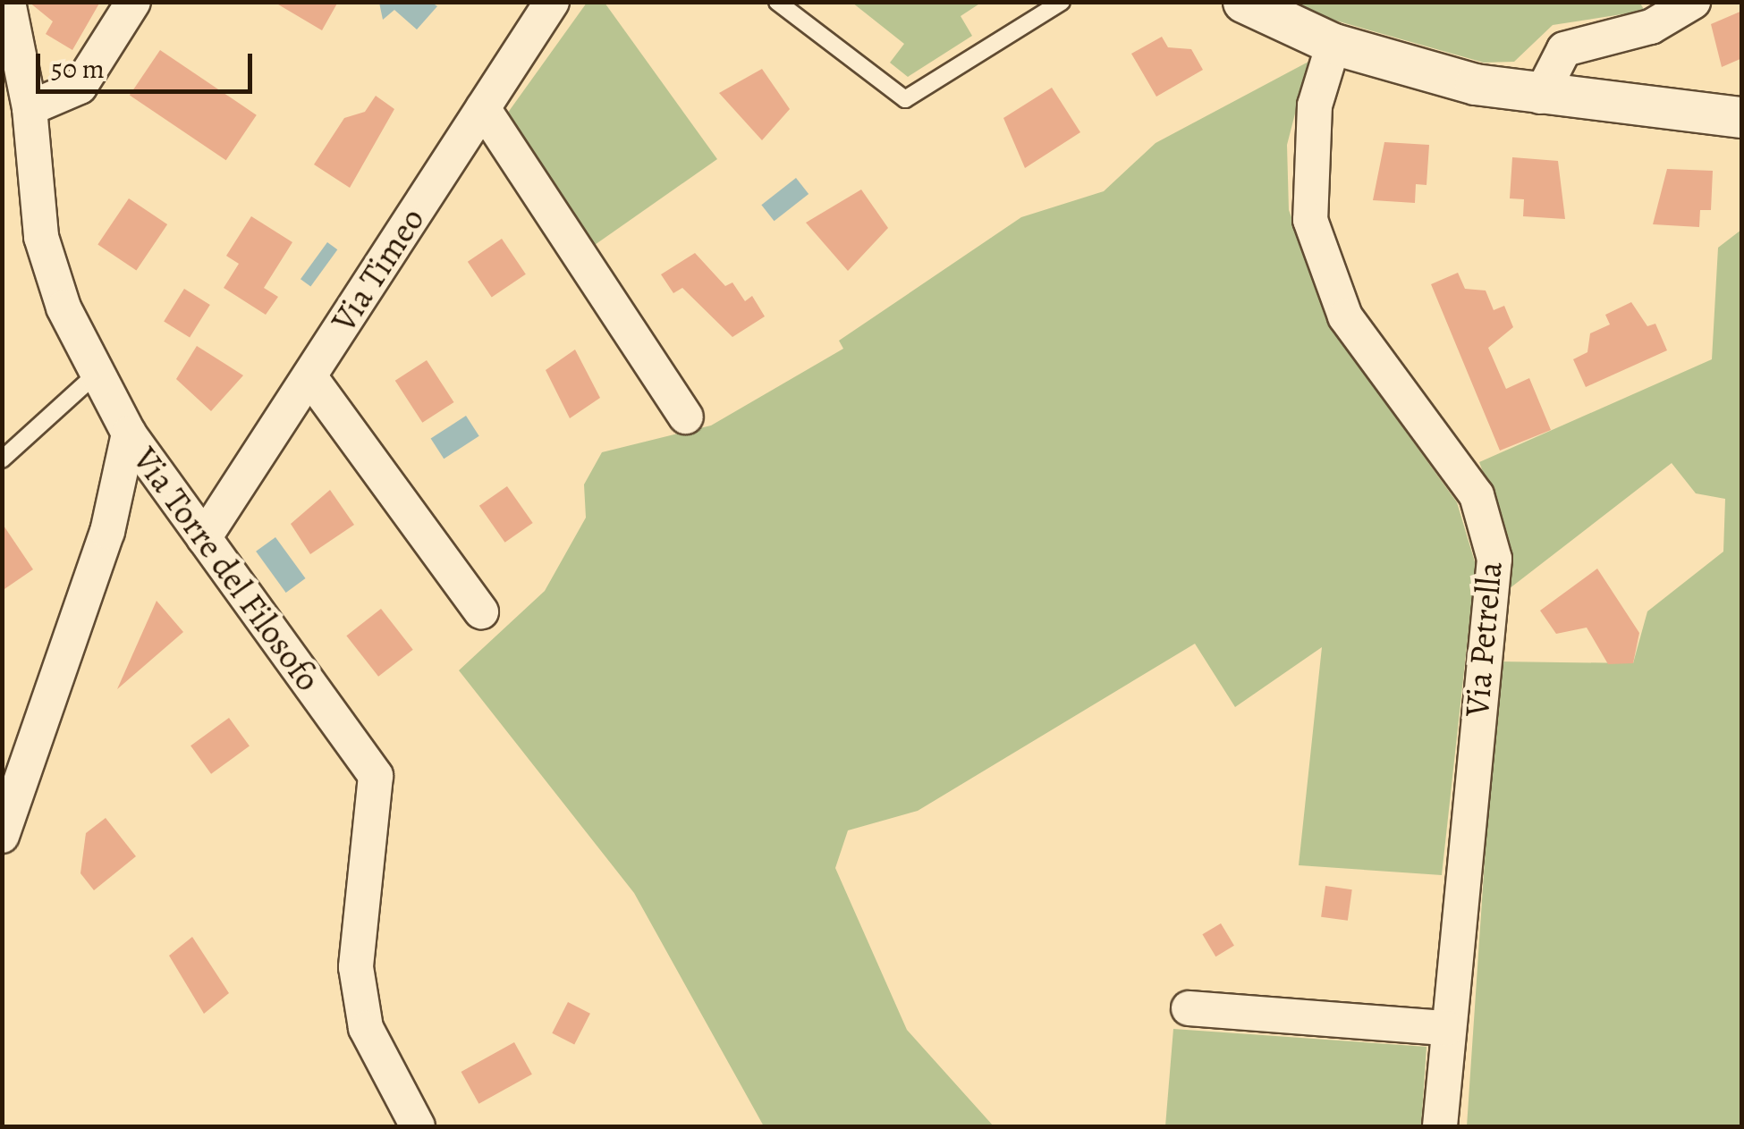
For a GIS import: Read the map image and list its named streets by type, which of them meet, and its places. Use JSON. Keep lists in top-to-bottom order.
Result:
{
  "streets": {
    "street": ["Via Timeo", "Via Torre del Filosofo", "Via Petrella"]
  },
  "crossings": [
    ["Via Timeo", "Via Torre del Filosofo"]
  ],
  "scale_bar": "50 m"
}
